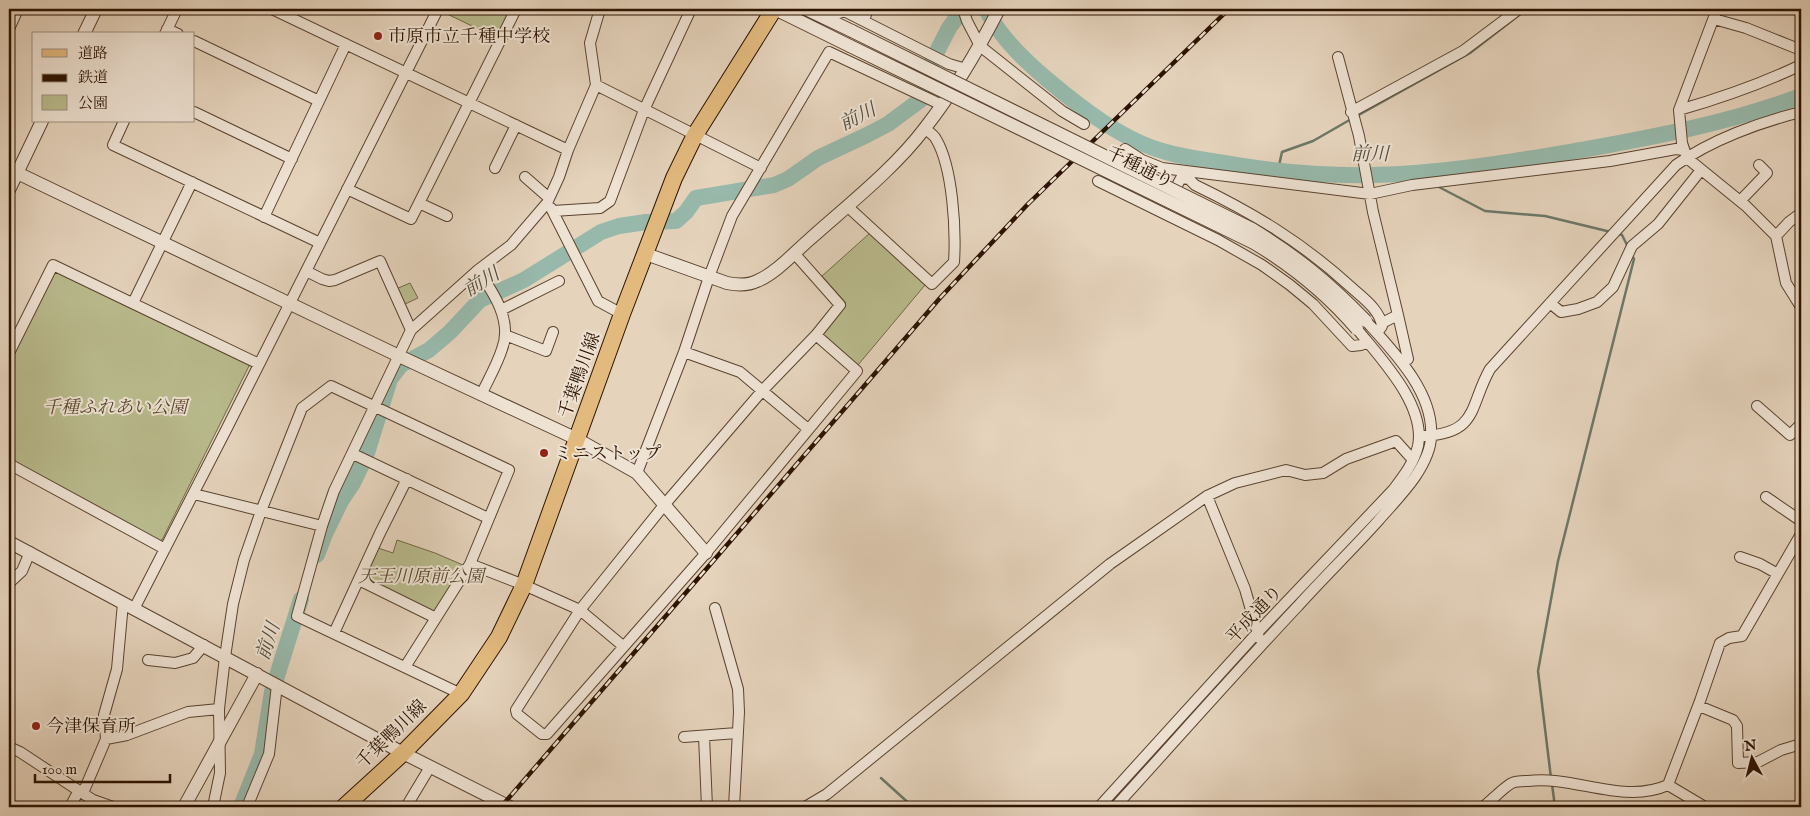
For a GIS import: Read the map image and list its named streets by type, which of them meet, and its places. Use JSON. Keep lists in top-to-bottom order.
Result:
{
  "streets": {
    "main road": ["千葉鴨川線"],
    "street": ["千種通り", "平成通り"]
  },
  "crossings": [
    ["千種通り", "千葉鴨川線"],
    ["千種通り", "平成通り"]
  ],
  "water": ["前川"],
  "parks": ["千種ふれあい公園", "天王川原前公園"],
  "places": ["市原市立千種中学校", "ミニストップ", "今津保育所"],
  "legend": ["道路", "鉄道", "公園"],
  "scale_bar": "100 m",
  "north": "top"
}
